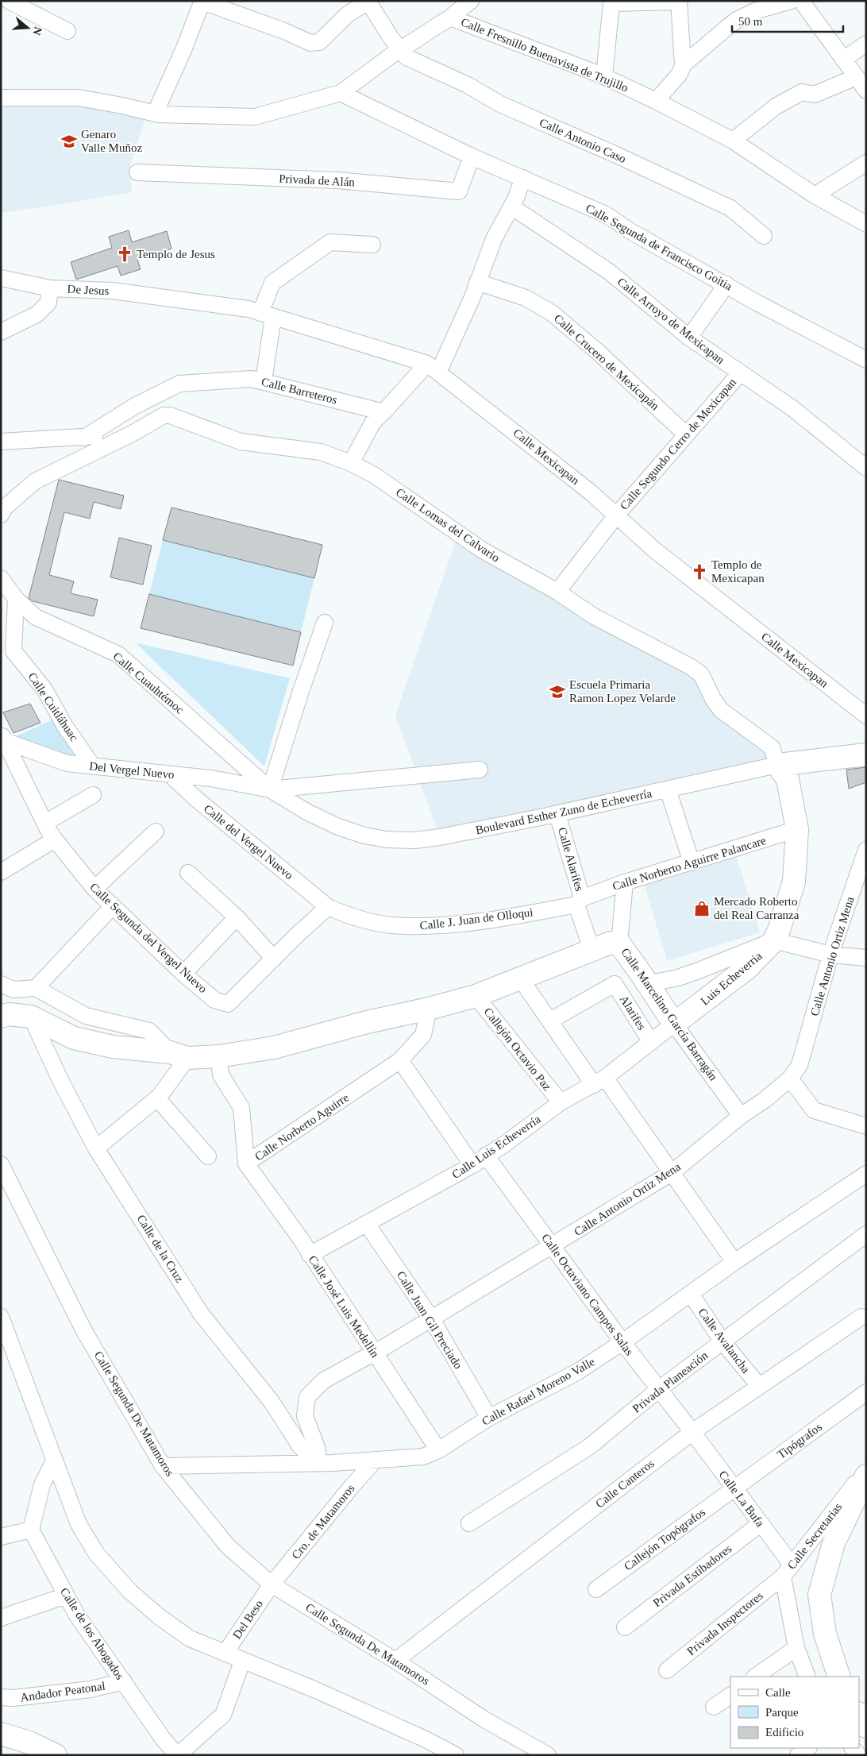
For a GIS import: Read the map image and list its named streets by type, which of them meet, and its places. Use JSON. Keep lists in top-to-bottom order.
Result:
{
  "streets": {
    "street": [
      "Calle Fresnillo Buenavista de Trujillo",
      "Calle Antonio Caso",
      "Privada de Alán",
      "Calle Segunda de Francisco Goitia",
      "De Jesus",
      "Calle Arroyo de Mexicapan",
      "Calle Crucero de Mexicapán",
      "Calle Barreteros",
      "Calle Segundo Cerro de Mexicapan",
      "Calle Mexicapan",
      "Calle Lomas del Calvario",
      "Calle Cuauhtémoc",
      "Calle Cuitláhuac",
      "Del Vergel Nuevo",
      "Boulevard Esther Zuno de Echeverría",
      "Calle del Vergel Nuevo",
      "Calle Alarifes",
      "Calle Norberto Aguirre Palancare",
      "Calle J. Juan de Olloqui",
      "Calle Segunda del Vergel Nuevo",
      "Calle Antonio Ortiz Mena",
      "Luis Echeverria",
      "Alarifes",
      "Calle Marcelino García Barragán",
      "Callejón Octavio Paz",
      "Calle Norberto Aguirre",
      "Calle Luis Echeverría",
      "Calle de la Cruz",
      "Calle Octaviano Campos Salas",
      "Calle José Luis Medellín",
      "Calle Juan Gil Preciado",
      "Calle Avalancha",
      "Privada Planeación",
      "Calle Rafael Moreno Valle",
      "Calle Segunda De Matamoros",
      "Tipógrafos",
      "Calle Canteros",
      "Calle La Bufa",
      "Cro. de Matamoros",
      "Calle Secretarias",
      "Callejón Topógrafos",
      "Privada Estibadores",
      "Del Beso",
      "Privada Inspectores",
      "Calle de los Ahogados",
      "Andador Peatonal"
    ]
  },
  "crossings": [
    ["Privada de Alán", "Calle Segunda de Francisco Goitia"],
    ["De Jesus", "Calle Mexicapan"],
    ["Calle Arroyo de Mexicapan", "Calle Segundo Cerro de Mexicapan"],
    ["Calle Crucero de Mexicapán", "Calle Segundo Cerro de Mexicapan"],
    ["Calle Barreteros", "Calle Lomas del Calvario"],
    ["Calle Segundo Cerro de Mexicapan", "Calle Mexicapan"],
    ["Calle Segundo Cerro de Mexicapan", "Calle Lomas del Calvario"],
    ["Calle Lomas del Calvario", "Boulevard Esther Zuno de Echeverría"],
    ["Calle Lomas del Calvario", "Luis Echeverria"],
    ["Calle Cuauhtémoc", "Calle Cuitláhuac"],
    ["Calle Cuauhtémoc", "Del Vergel Nuevo"],
    ["Calle Cuauhtémoc", "Boulevard Esther Zuno de Echeverría"],
    ["Calle Cuitláhuac", "Del Vergel Nuevo"],
    ["Del Vergel Nuevo", "Boulevard Esther Zuno de Echeverría"],
    ["Del Vergel Nuevo", "Calle del Vergel Nuevo"],
    ["Del Vergel Nuevo", "Calle Segunda del Vergel Nuevo"],
    ["Boulevard Esther Zuno de Echeverría", "Calle Alarifes"],
    ["Boulevard Esther Zuno de Echeverría", "Luis Echeverria"],
    ["Calle del Vergel Nuevo", "Calle J. Juan de Olloqui"],
    ["Calle Alarifes", "Calle Norberto Aguirre Palancare"],
    ["Calle Alarifes", "Calle J. Juan de Olloqui"],
    ["Calle Norberto Aguirre Palancare", "Calle J. Juan de Olloqui"],
    ["Calle Norberto Aguirre Palancare", "Luis Echeverria"],
    ["Calle Norberto Aguirre Palancare", "Calle Marcelino García Barragán"],
    ["Calle Antonio Ortiz Mena", "Calle Marcelino García Barragán"],
    ["Calle Antonio Ortiz Mena", "Calle de la Cruz"],
    ["Calle Antonio Ortiz Mena", "Calle Octaviano Campos Salas"],
    ["Calle Antonio Ortiz Mena", "Calle José Luis Medellín"],
    ["Calle Antonio Ortiz Mena", "Calle Juan Gil Preciado"],
    ["Calle Antonio Ortiz Mena", "Calle Rafael Moreno Valle"],
    ["Luis Echeverria", "Calle Marcelino García Barragán"],
    ["Luis Echeverria", "Calle Luis Echeverría"],
    ["Alarifes", "Calle Luis Echeverría"],
    ["Calle Marcelino García Barragán", "Calle Luis Echeverría"],
    ["Callejón Octavio Paz", "Calle Luis Echeverría"],
    ["Calle Norberto Aguirre", "Calle José Luis Medellín"],
    ["Calle Luis Echeverría", "Calle Octaviano Campos Salas"],
    ["Calle Luis Echeverría", "Calle José Luis Medellín"],
    ["Calle Luis Echeverría", "Calle Juan Gil Preciado"],
    ["Calle de la Cruz", "Calle Rafael Moreno Valle"],
    ["Calle Octaviano Campos Salas", "Privada Planeación"],
    ["Calle Octaviano Campos Salas", "Calle Rafael Moreno Valle"],
    ["Calle Octaviano Campos Salas", "Calle Canteros"],
    ["Calle Octaviano Campos Salas", "Calle La Bufa"],
    ["Calle José Luis Medellín", "Calle Rafael Moreno Valle"],
    ["Calle Juan Gil Preciado", "Calle Rafael Moreno Valle"],
    ["Calle Avalancha", "Privada Planeación"],
    ["Calle Avalancha", "Calle Rafael Moreno Valle"],
    ["Calle Avalancha", "Calle Canteros"],
    ["Calle Rafael Moreno Valle", "Calle Segunda De Matamoros"],
    ["Calle Rafael Moreno Valle", "Cro. de Matamoros"],
    ["Calle Segunda De Matamoros", "Calle Canteros"],
    ["Calle Segunda De Matamoros", "Cro. de Matamoros"],
    ["Calle Segunda De Matamoros", "Del Beso"],
    ["Tipógrafos", "Calle La Bufa"],
    ["Tipógrafos", "Callejón Topógrafos"],
    ["Calle Canteros", "Calle La Bufa"],
    ["Calle La Bufa", "Calle Secretarias"],
    ["Calle La Bufa", "Callejón Topógrafos"],
    ["Calle La Bufa", "Privada Estibadores"],
    ["Calle La Bufa", "Privada Inspectores"],
    ["Cro. de Matamoros", "Del Beso"],
    ["Calle Secretarias", "Privada Inspectores"],
    ["Calle de los Ahogados", "Andador Peatonal"]
  ],
  "places": {
    "school or university": ["Genaro Valle Muñoz", "Escuela Primaria Ramon Lopez Velarde"],
    "church": ["Templo de Jesus", "Templo de Mexicapan"],
    "shop": ["Mercado Roberto del Real Carranza"]
  },
  "legend": ["Calle", "Parque", "Edificio"],
  "scale_bar": "50 m",
  "north": "right"
}
